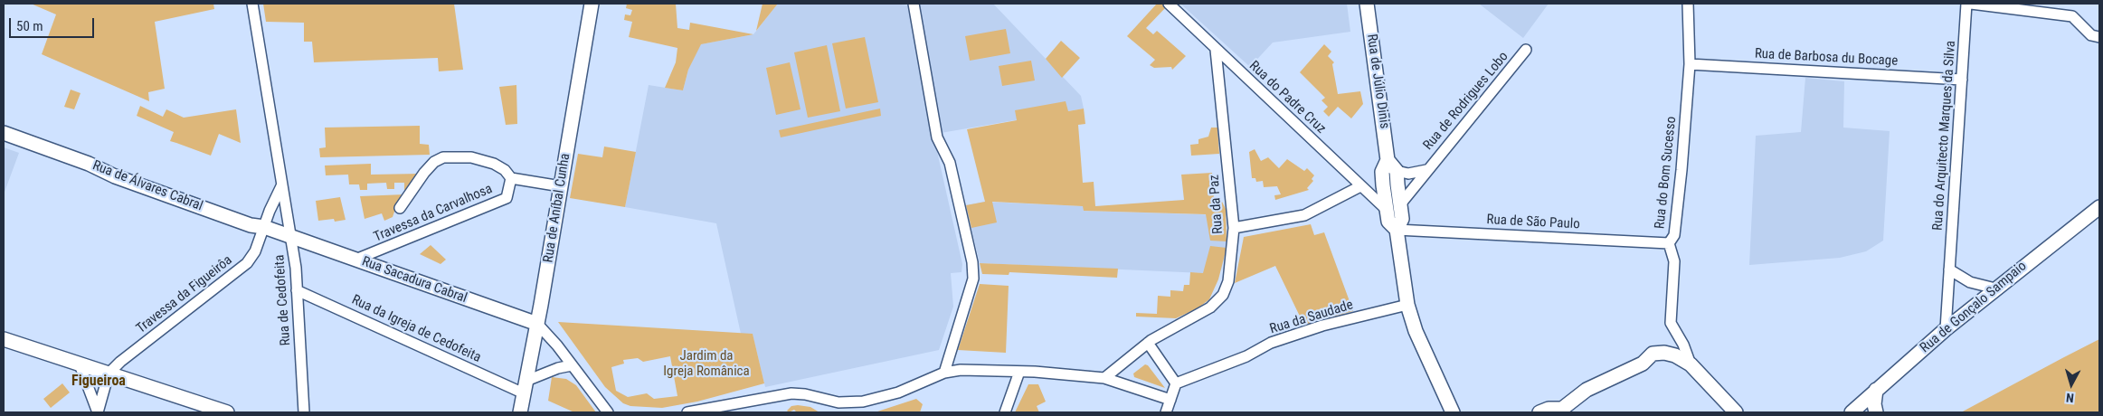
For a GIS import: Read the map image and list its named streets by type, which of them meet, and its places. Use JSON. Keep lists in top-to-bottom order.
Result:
{
  "streets": {
    "main road": [
      "Rua de Júlio Dinis",
      "Rua de Álvares Cabral",
      "Rua de Aníbal Cunha",
      "Rua Sacadura Cabral",
      "Rua de Gonçalo Sampaio"
    ],
    "street": [
      "Rua de Barbosa du Bocage",
      "Rua do Padre Cruz",
      "Rua de Rodrigues Lobo",
      "Rua do Arquitecto Marques da Silva",
      "Rua do Bom Sucesso",
      "Rua da Paz",
      "Travessa da Carvalhosa",
      "Rua de São Paulo",
      "Travessa da Figueirôa",
      "Rua de Cedofeita",
      "Rua da Saudade",
      "Rua da Igreja de Cedofeita"
    ]
  },
  "crossings": [
    ["Rua de Barbosa du Bocage", "Rua do Arquitecto Marques da Silva"],
    ["Rua de Barbosa du Bocage", "Rua do Bom Sucesso"],
    ["Rua de Júlio Dinis", "Rua do Padre Cruz"],
    ["Rua de Júlio Dinis", "Rua de Rodrigues Lobo"],
    ["Rua de Júlio Dinis", "Rua de São Paulo"],
    ["Rua de Júlio Dinis", "Rua da Saudade"],
    ["Rua do Padre Cruz", "Rua da Paz"],
    ["Rua do Arquitecto Marques da Silva", "Rua de Gonçalo Sampaio"],
    ["Rua do Bom Sucesso", "Rua de São Paulo"],
    ["Rua de Álvares Cabral", "Rua Sacadura Cabral"],
    ["Rua de Álvares Cabral", "Travessa da Figueirôa"],
    ["Rua de Álvares Cabral", "Rua de Cedofeita"],
    ["Rua de Aníbal Cunha", "Rua Sacadura Cabral"],
    ["Rua de Aníbal Cunha", "Rua da Igreja de Cedofeita"],
    ["Travessa da Carvalhosa", "Rua Sacadura Cabral"],
    ["Rua Sacadura Cabral", "Rua de Cedofeita"],
    ["Rua de Cedofeita", "Rua da Igreja de Cedofeita"]
  ],
  "districts": ["Figueiroa"],
  "parks": ["Jardim da Igreja Românica"],
  "scale_bar": "50 m",
  "north": "bottom"
}
